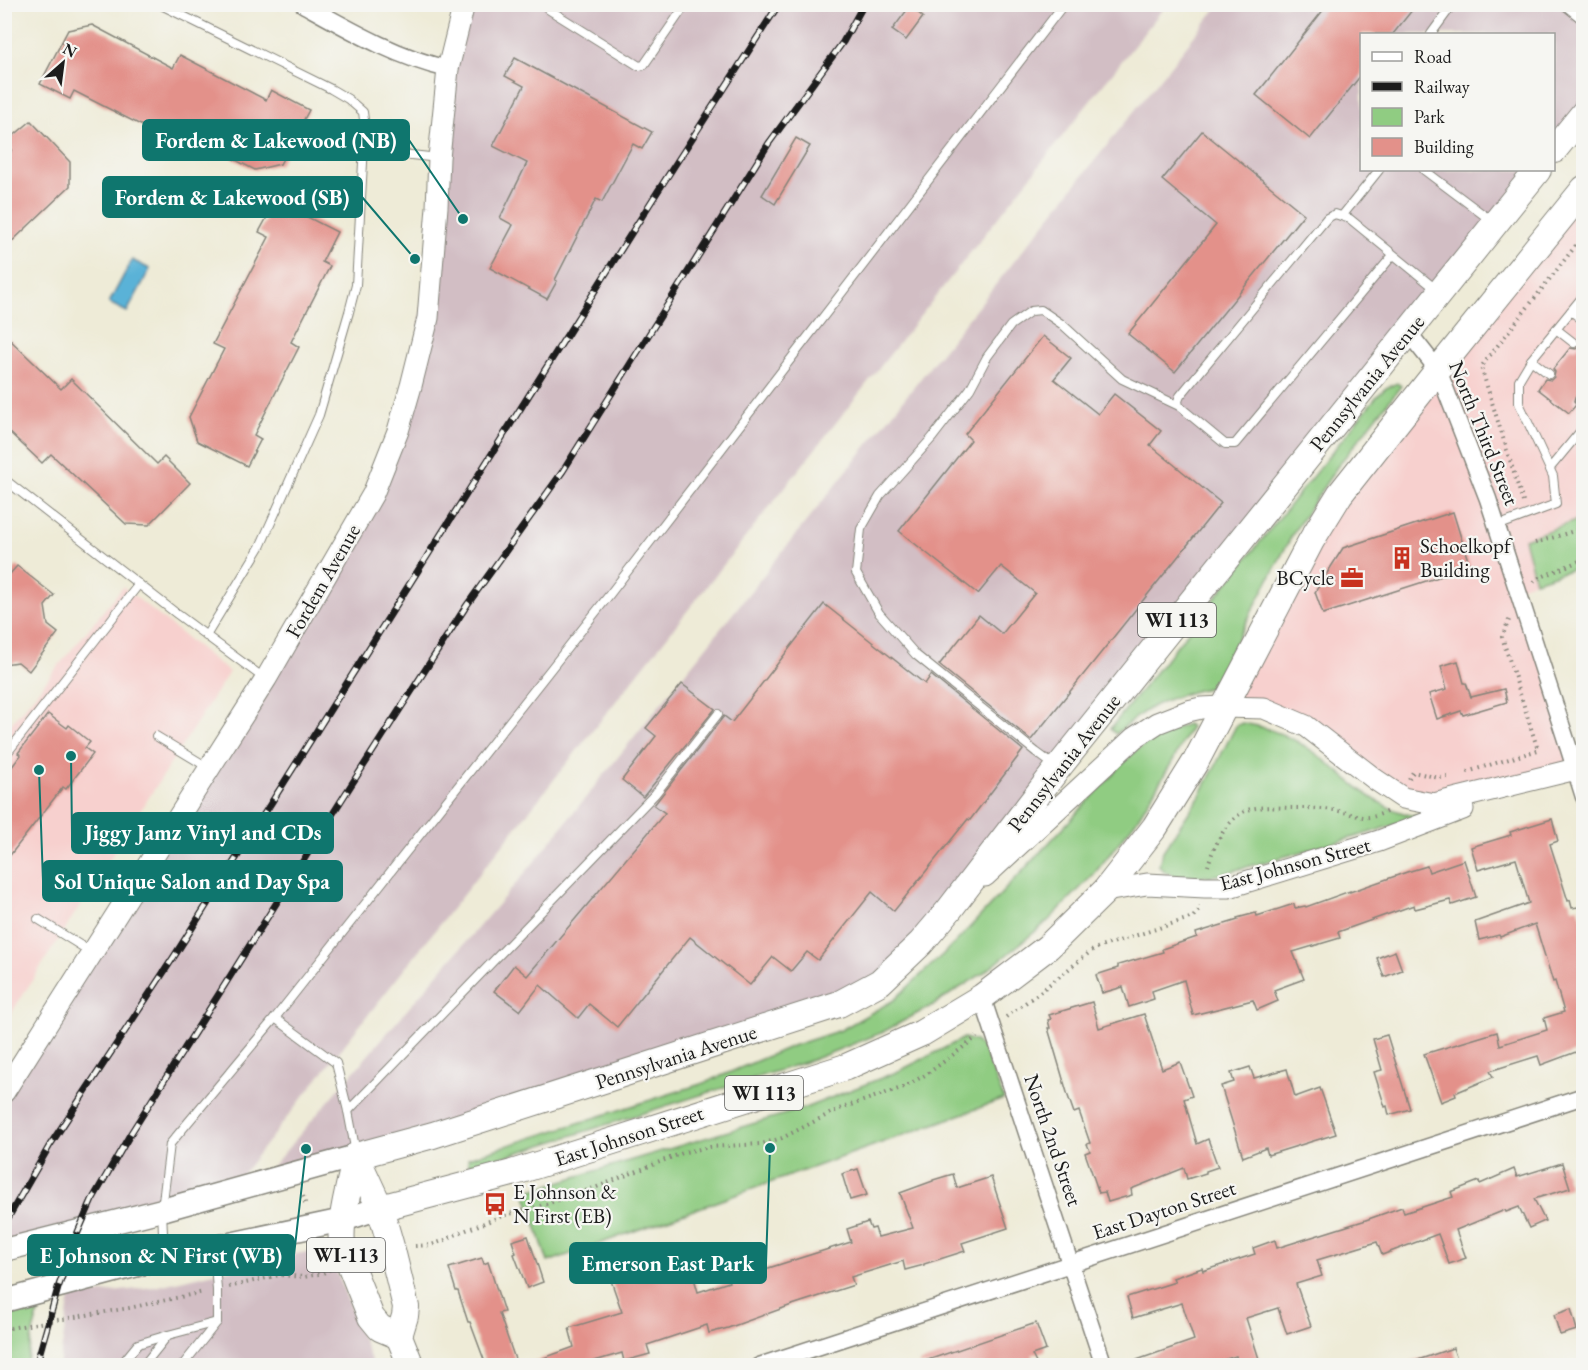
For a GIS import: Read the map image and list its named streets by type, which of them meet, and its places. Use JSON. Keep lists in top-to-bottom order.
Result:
{
  "streets": {
    "main road": [
      "Pennsylvania Avenue",
      "WI 113",
      "East Johnson Street",
      "WI-113"
    ],
    "street": [
      "North Third Street",
      "Fordem Avenue",
      "North 2nd Street",
      "East Dayton Street"
    ]
  },
  "crossings": [
    ["Pennsylvania Avenue", "North Third Street"],
    ["Pennsylvania Avenue", "East Johnson Street"],
    ["Pennsylvania Avenue", "WI-113"],
    ["North Third Street", "WI 113"],
    ["North Third Street", "East Johnson Street"],
    ["WI 113", "East Johnson Street"],
    ["East Johnson Street", "North 2nd Street"],
    ["East Johnson Street", "WI-113"],
    ["North 2nd Street", "East Dayton Street"]
  ],
  "places": {
    "other": [
      "Fordem & Lakewood (NB)",
      "Fordem & Lakewood (SB)",
      "Jiggy Jamz Vinyl and CDs",
      "Sol Unique Salon and Day Spa",
      "Emerson East Park",
      "E Johnson & N First (WB)"
    ],
    "building": ["Schoelkopf Building"],
    "office": ["BCycle"],
    "bus stop": ["E Johnson & N First (EB)"]
  },
  "legend": [
    "Road",
    "Railway",
    "Park",
    "Building"
  ],
  "north": "top right"
}
